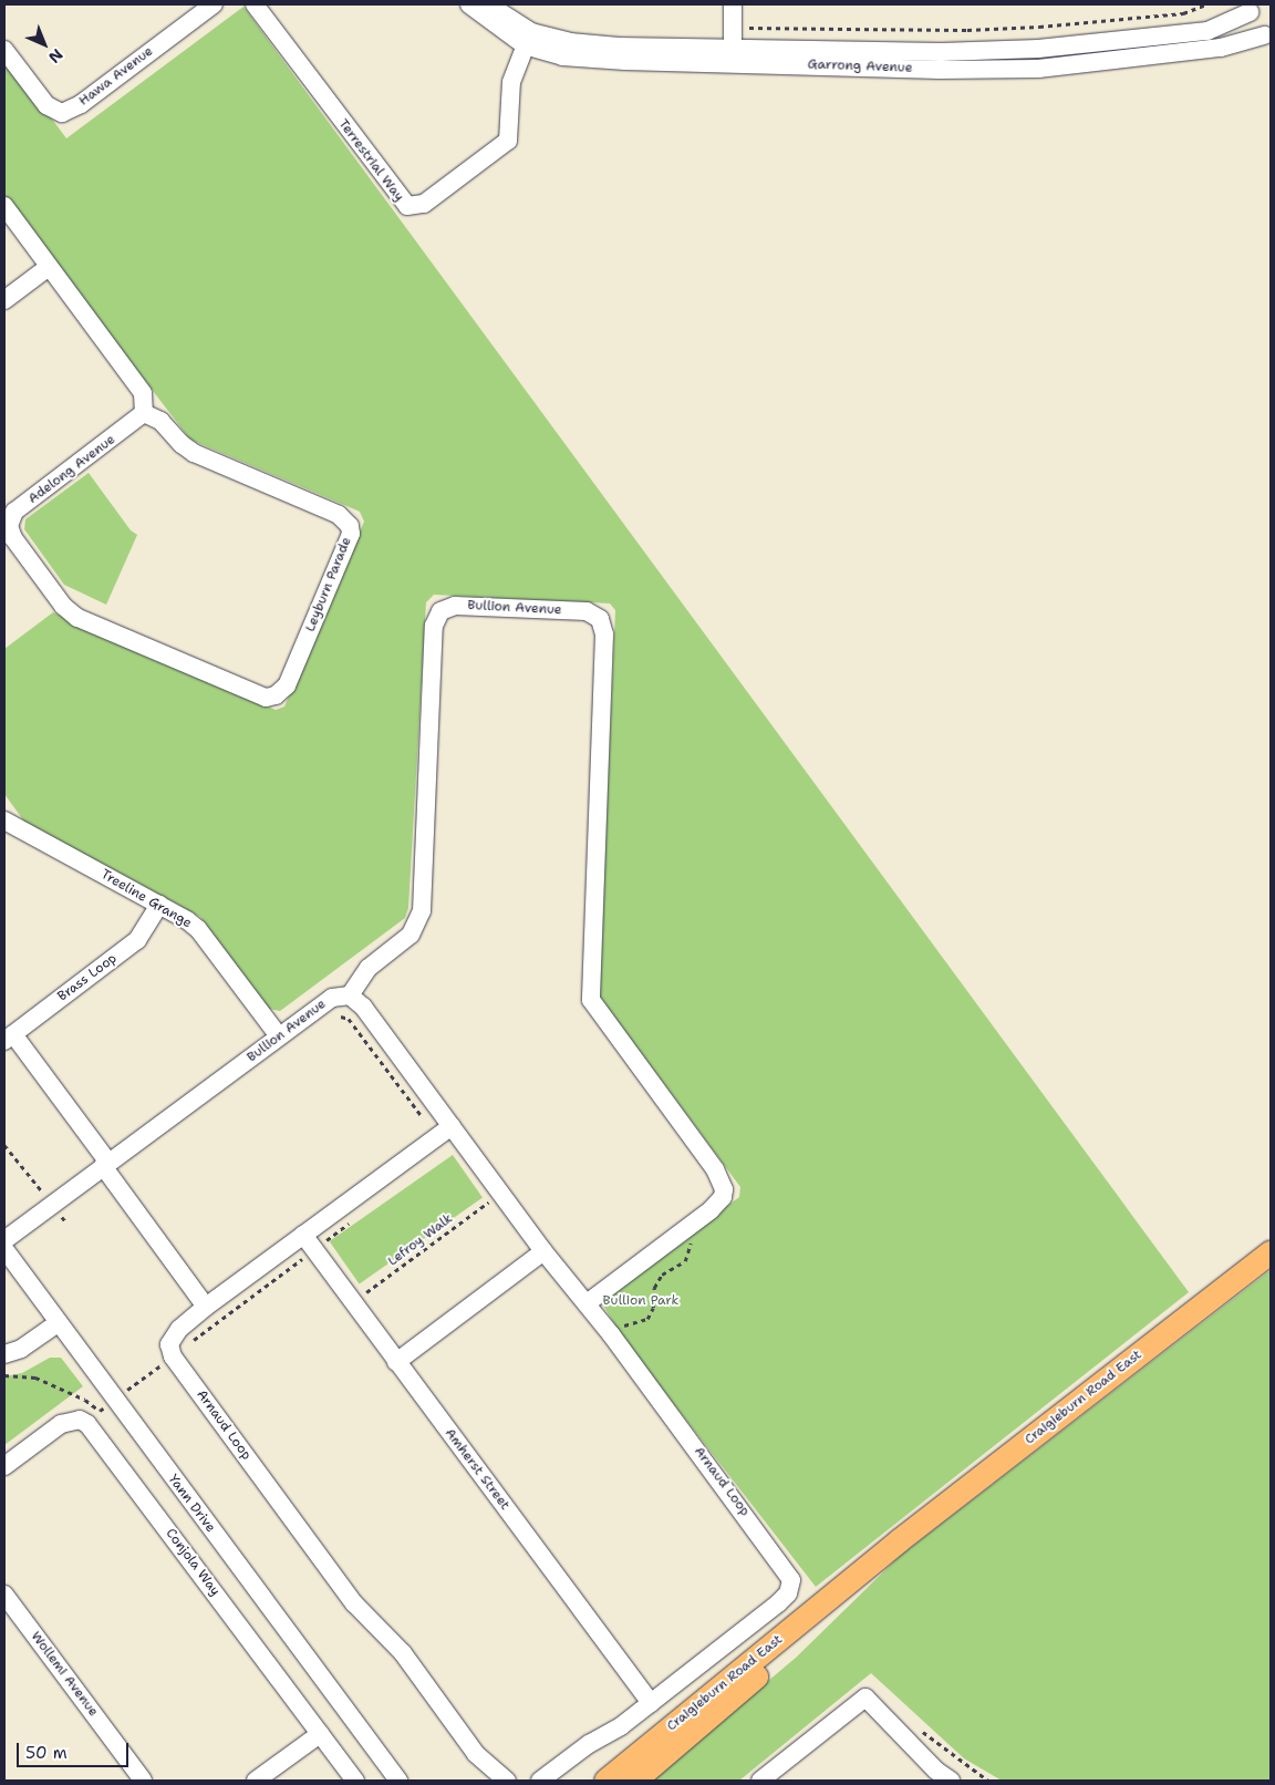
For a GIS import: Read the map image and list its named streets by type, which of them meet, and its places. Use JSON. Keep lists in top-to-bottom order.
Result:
{
  "streets": {
    "main road": ["Craigieburn Road East"],
    "street": [
      "Garrong Avenue",
      "Hawa Avenue",
      "Terrestrial Way",
      "Adelong Avenue",
      "Leyburn Parade",
      "Bullion Avenue",
      "Treeline Grange",
      "Brass Loop",
      "Arnaud Loop",
      "Amherst Street",
      "Yann Drive",
      "Conjola Way",
      "Wollemi Avenue"
    ],
    "path": ["Lefroy Walk"]
  },
  "crossings": [
    ["Garrong Avenue", "Terrestrial Way"],
    ["Adelong Avenue", "Leyburn Parade"],
    ["Bullion Avenue", "Treeline Grange"],
    ["Bullion Avenue", "Arnaud Loop"],
    ["Treeline Grange", "Brass Loop"],
    ["Lefroy Walk", "Arnaud Loop"],
    ["Lefroy Walk", "Amherst Street"],
    ["Arnaud Loop", "Amherst Street"]
  ],
  "parks": ["Bullion Park"],
  "scale_bar": "50 m",
  "north": "bottom right"
}
